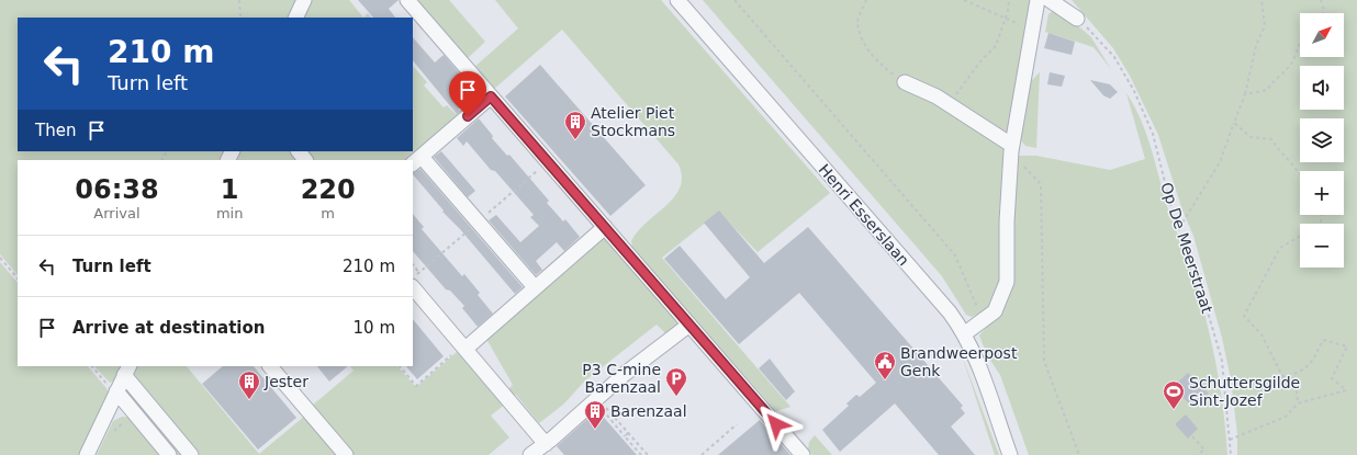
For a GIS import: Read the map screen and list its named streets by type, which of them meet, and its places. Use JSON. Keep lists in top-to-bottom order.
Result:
{
  "streets": {
    "street": ["Henri Esserslaan"],
    "path": ["Op De Meerstraat"]
  },
  "places": {
    "building": ["Atelier Piet Stockmans", "Jester", "Barenzaal"],
    "public building": ["Brandweerpost Genk"],
    "parking": ["P3 C-mine Barenzaal"],
    "sports": ["Schuttersgilde Sint-Jozef"]
  },
  "north": "top right",
  "page": {
    "map_buttons": ["+", "−"],
    "turn": ["210 m", "Turn left"],
    "then": "Then",
    "eta": [
      "06:38",
      "Arrival",
      "1",
      "min",
      "220",
      "m"
    ],
    "list": [
      {
        "name": "Turn left",
        "value": "210 m"
      },
      {
        "name": "Arrive at destination",
        "value": "10 m"
      }
    ]
  }
}
